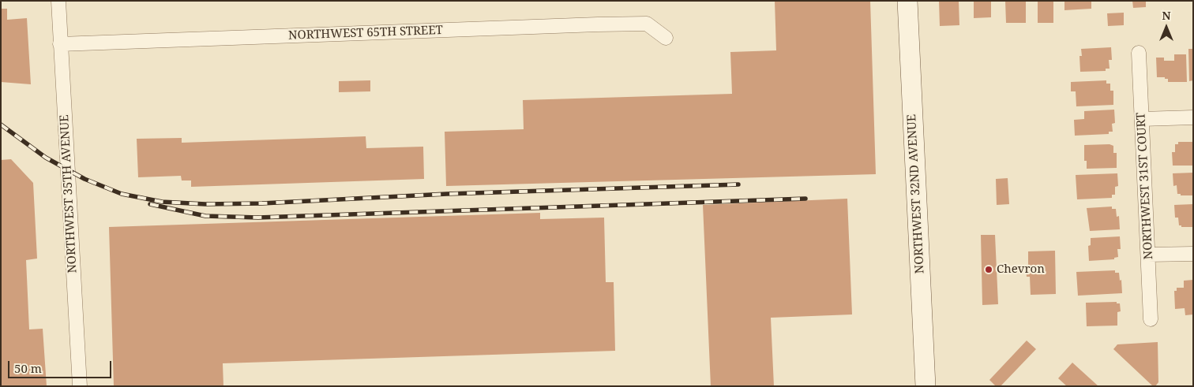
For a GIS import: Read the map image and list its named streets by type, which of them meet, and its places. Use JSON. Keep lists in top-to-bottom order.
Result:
{
  "streets": {
    "main road": ["NORTHWEST 32ND AVENUE"],
    "street": ["NORTHWEST 65TH STREET", "NORTHWEST 31ST COURT", "NORTHWEST 35TH AVENUE"]
  },
  "crossings": [
    ["NORTHWEST 65TH STREET", "NORTHWEST 35TH AVENUE"]
  ],
  "places": ["Chevron"],
  "scale_bar": "50 m",
  "north": "top"
}
